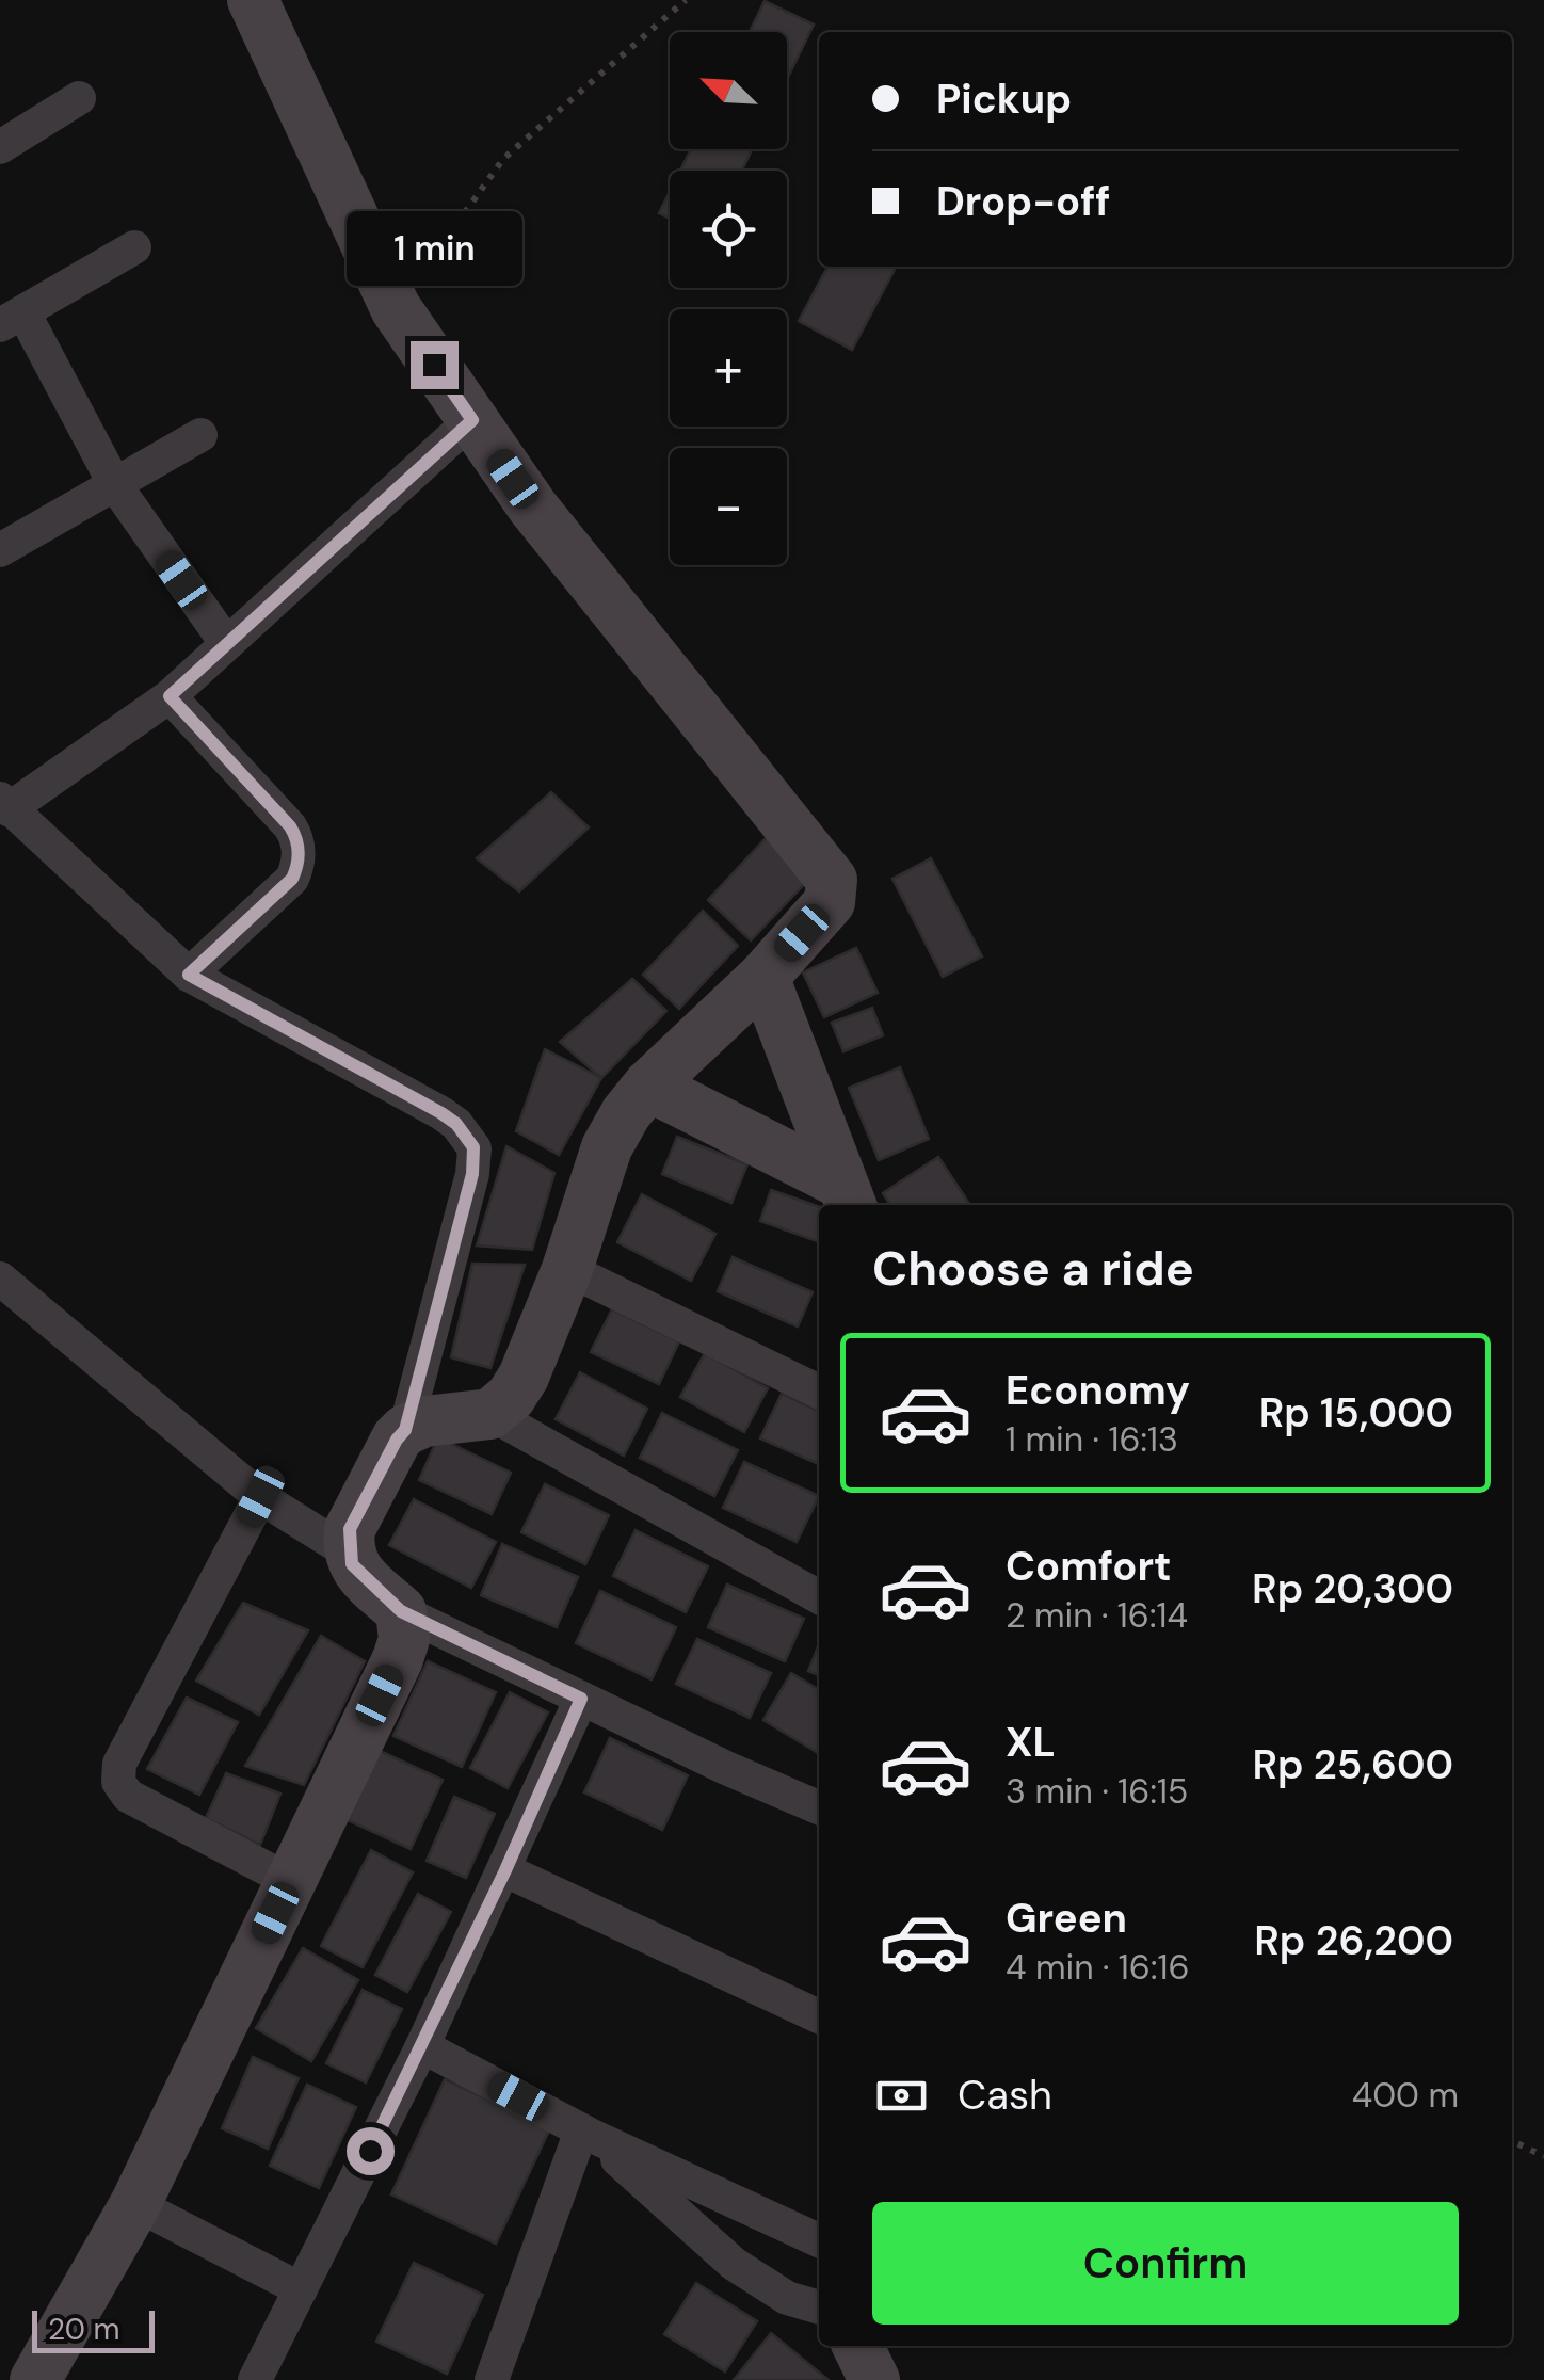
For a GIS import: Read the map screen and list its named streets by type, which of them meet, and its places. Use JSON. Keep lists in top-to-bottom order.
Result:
{
  "scale_bar": "20 m",
  "north": "top left",
  "page": {
    "map_buttons": ["+", "−"],
    "banner": ["Pickup", "Drop-off"],
    "bubble": "1 min",
    "heading": "Choose a ride",
    "list": [
      {
        "name": "Economy",
        "note": "1 min · 16:13",
        "value": "Rp 15,000"
      },
      {
        "name": "Comfort",
        "note": "2 min · 16:14",
        "value": "Rp 20,300"
      },
      {
        "name": "XL",
        "note": "3 min · 16:15",
        "value": "Rp 25,600"
      },
      {
        "name": "Green",
        "note": "4 min · 16:16",
        "value": "Rp 26,200"
      }
    ],
    "pay": ["Cash", "400 m"],
    "buttons": "Confirm",
    "scale": "20 m"
  }
}
